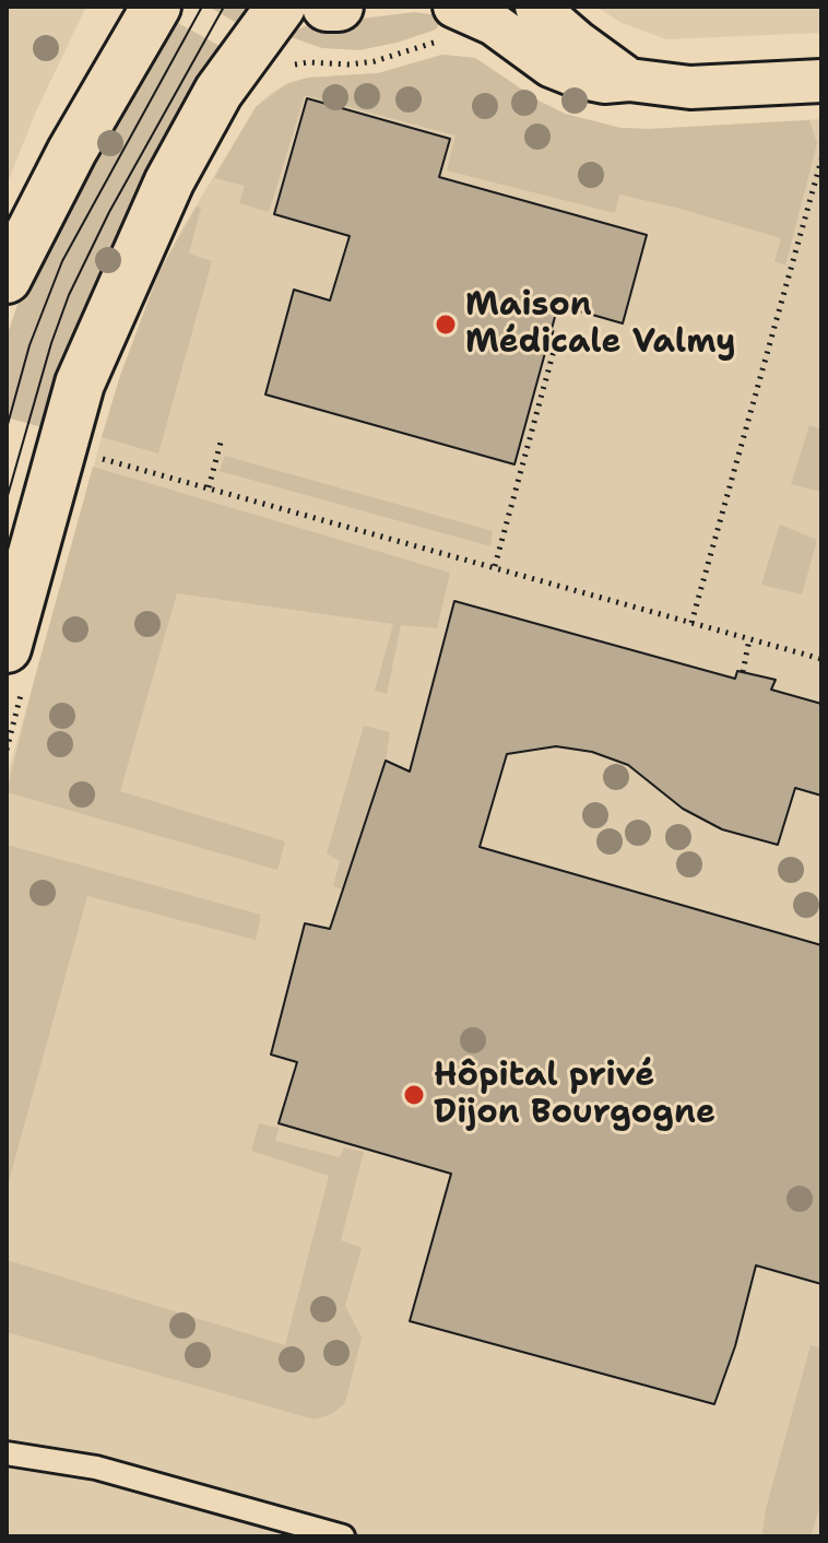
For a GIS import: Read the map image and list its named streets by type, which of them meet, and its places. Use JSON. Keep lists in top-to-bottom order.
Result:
{
  "places": ["Maison Médicale Valmy", "Hôpital privé Dijon Bourgogne"]
}
